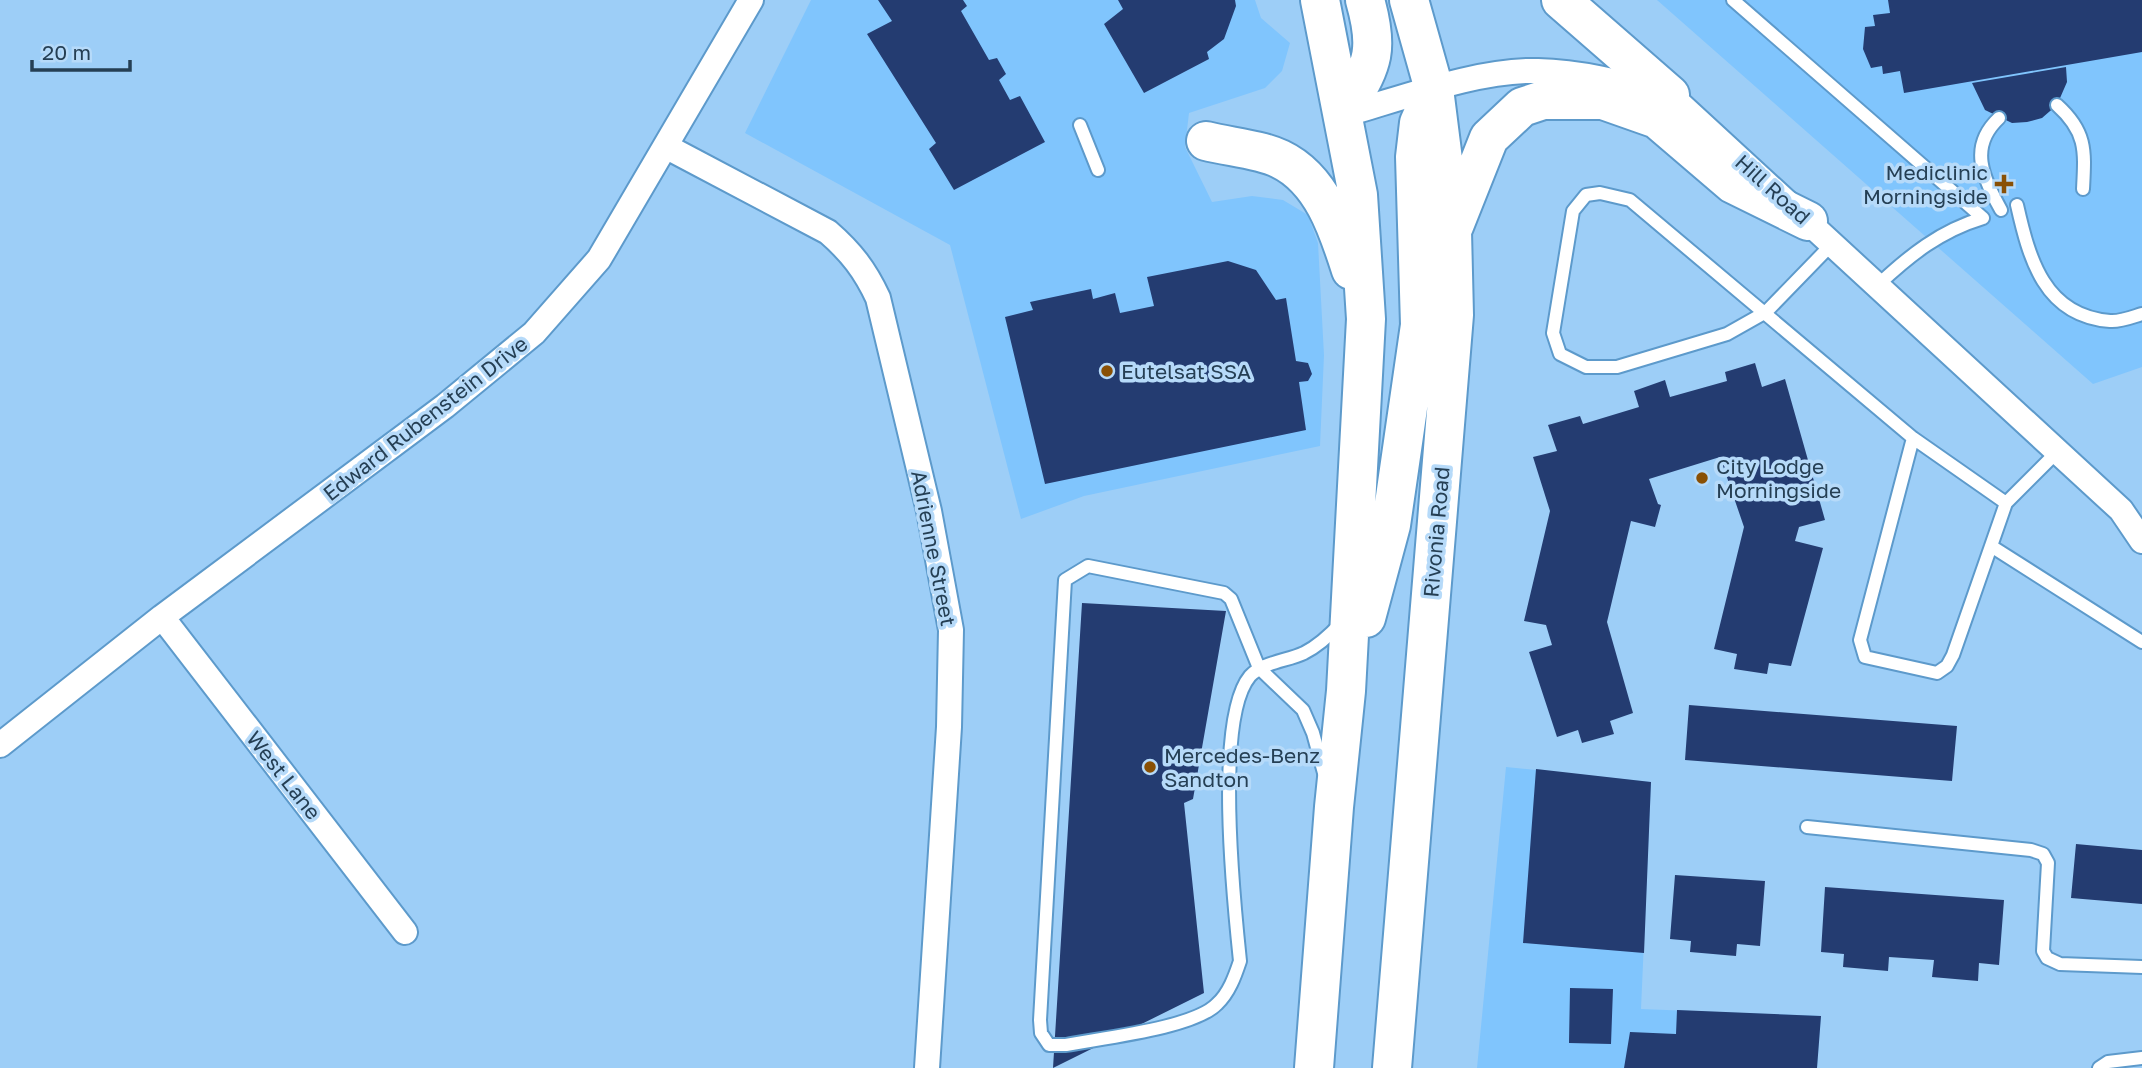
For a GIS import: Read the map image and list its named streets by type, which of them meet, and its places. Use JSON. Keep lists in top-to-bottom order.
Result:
{
  "streets": {
    "main road": ["Rivonia Road"],
    "street": [
      "Hill Road",
      "Edward Rubenstein Drive",
      "Adrienne Street",
      "West Lane"
    ]
  },
  "crossings": [
    ["Hill Road", "Rivonia Road"],
    ["Edward Rubenstein Drive", "Adrienne Street"],
    ["Edward Rubenstein Drive", "West Lane"]
  ],
  "places": {
    "health": ["Mediclinic Morningside"],
    "other": ["Eutelsat SSA", "City Lodge Morningside", "Mercedes-Benz Sandton"]
  },
  "scale_bar": "20 m"
}
